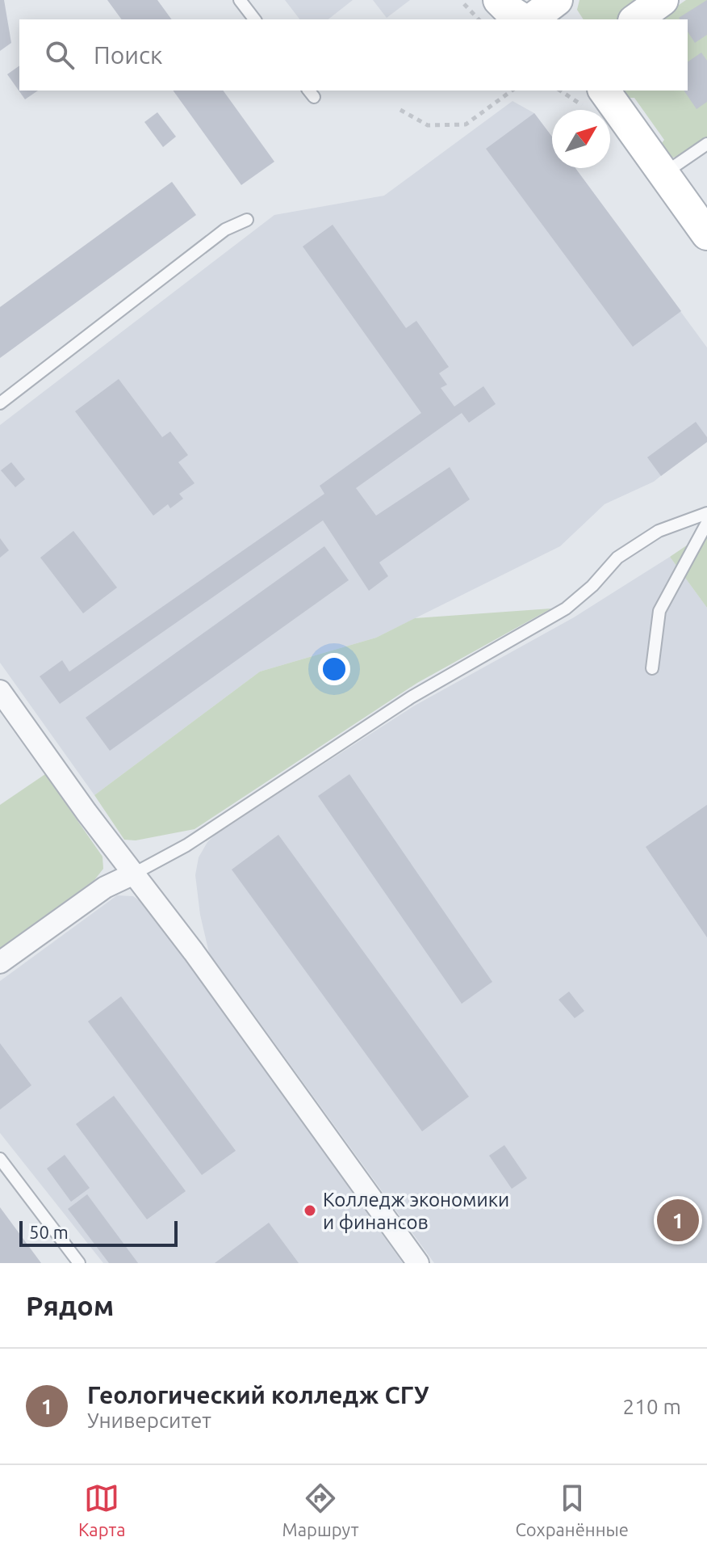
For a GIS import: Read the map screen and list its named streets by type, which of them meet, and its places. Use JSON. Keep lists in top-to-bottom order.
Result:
{
  "places": ["Колледж экономики и финансов"],
  "scale_bar": "50 m",
  "north": "top right",
  "page": {
    "search": "Поиск",
    "pins": "1",
    "scale": "50 m",
    "heading": "Рядом",
    "list": [
      {
        "mark": "1",
        "name": "Геологический колледж СГУ",
        "note": "Университет",
        "value": "210 m"
      }
    ],
    "nav": ["Карта", "Маршрут", "Сохранённые"]
  }
}
